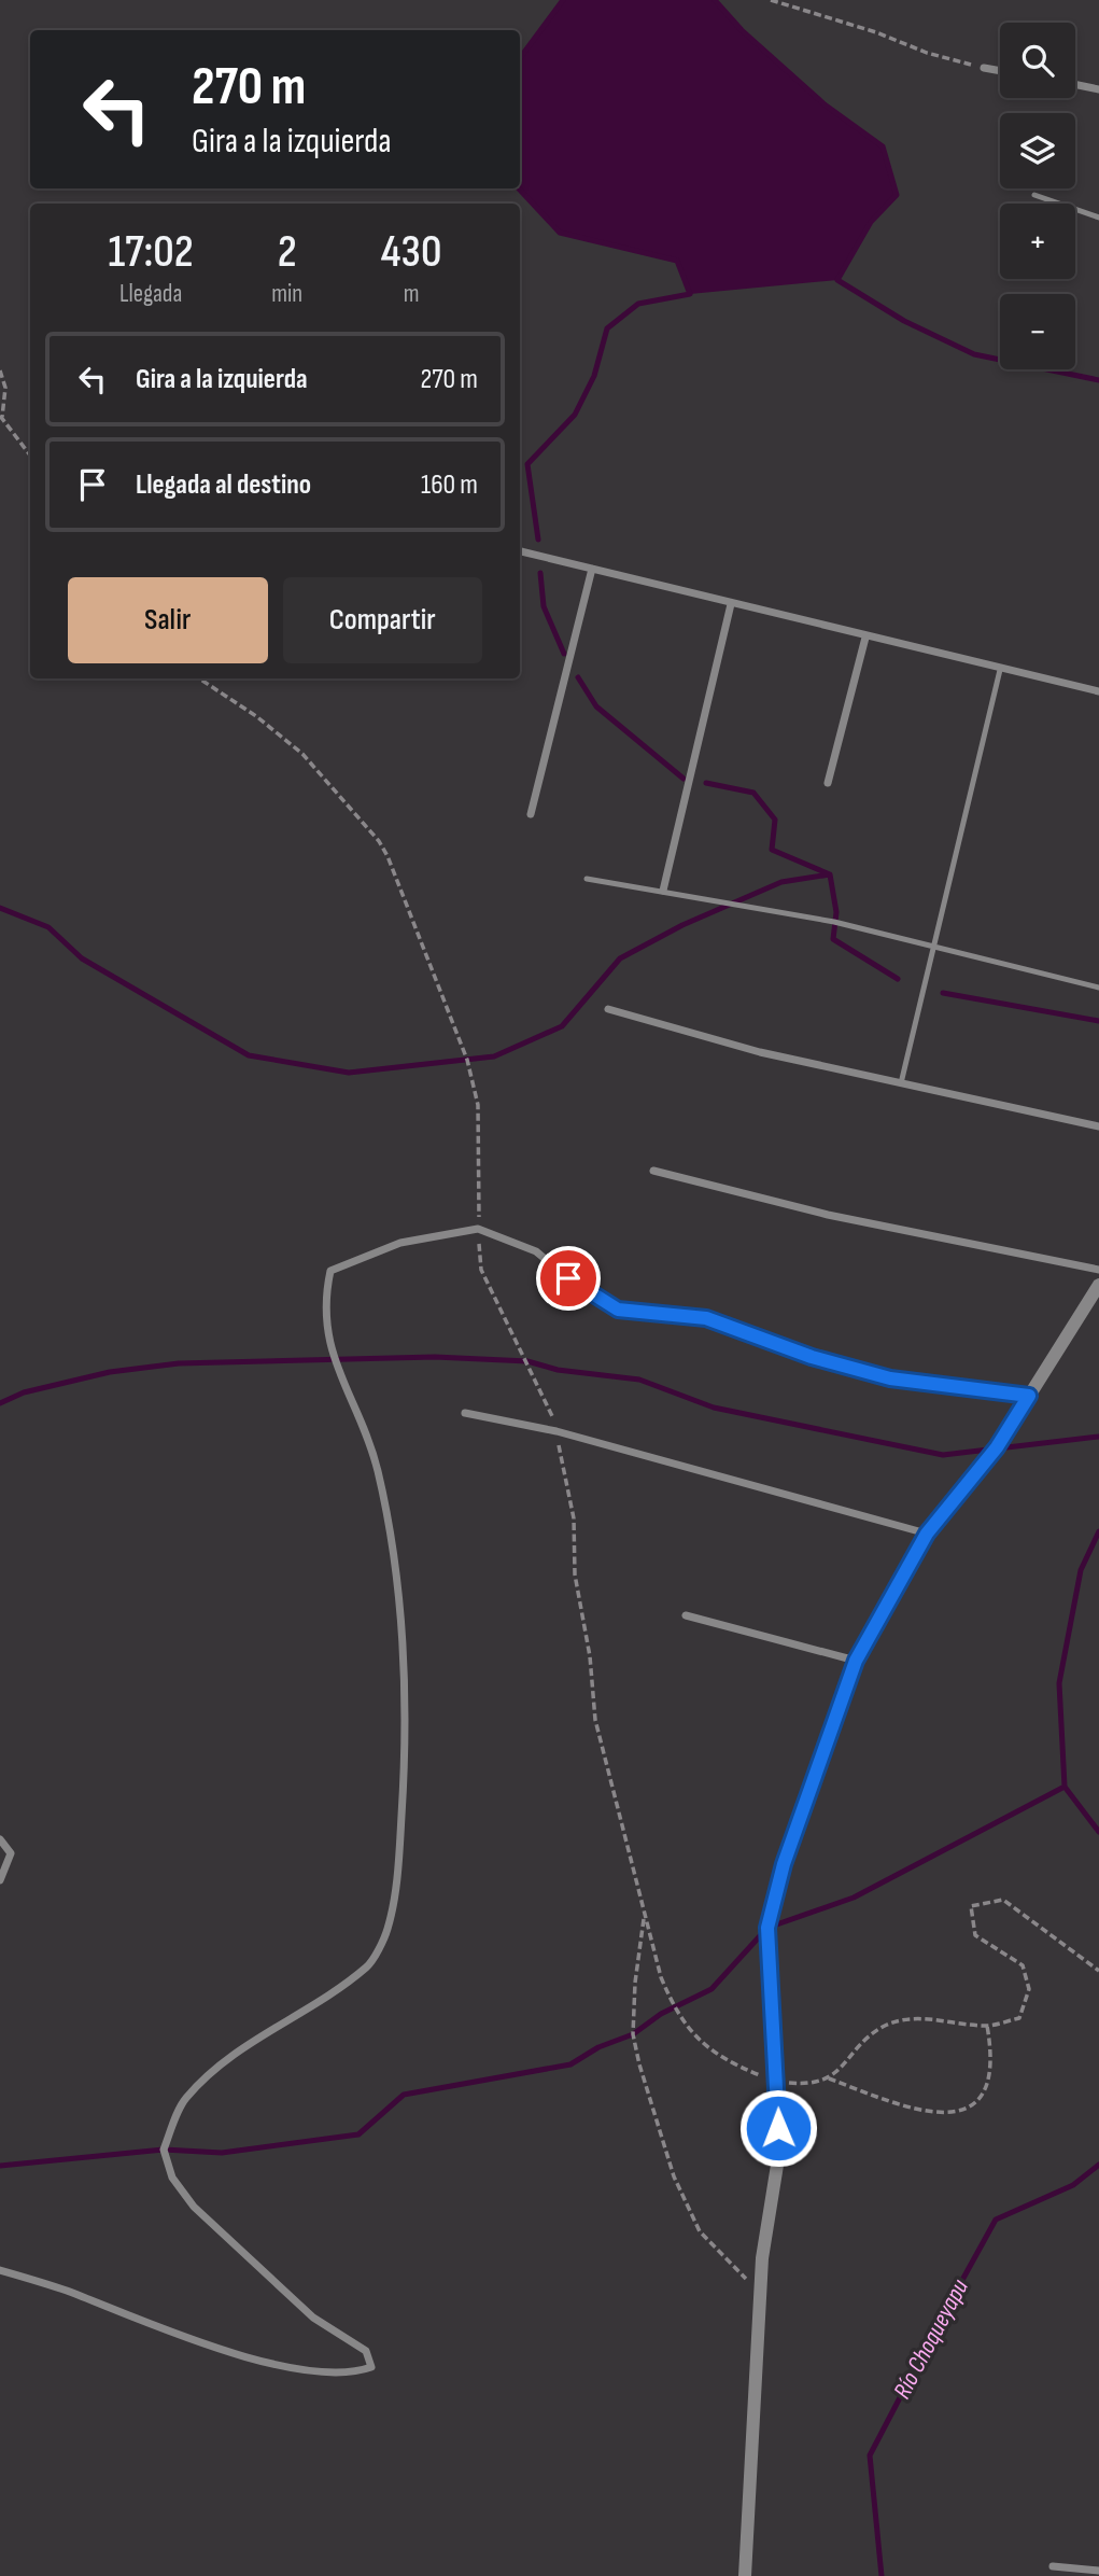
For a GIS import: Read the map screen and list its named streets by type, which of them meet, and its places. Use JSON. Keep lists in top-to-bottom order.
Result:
{
  "water": ["Río Choqueyapu"],
  "page": {
    "map_buttons": ["+", "−"],
    "turn": ["270 m", "Gira a la izquierda"],
    "eta": [
      "17:02",
      "Llegada",
      "2",
      "min",
      "430",
      "m"
    ],
    "list": [
      {
        "name": "Gira a la izquierda",
        "value": "270 m"
      },
      {
        "name": "Llegada al destino",
        "value": "160 m"
      }
    ],
    "buttons": ["Salir", "Compartir"]
  }
}
